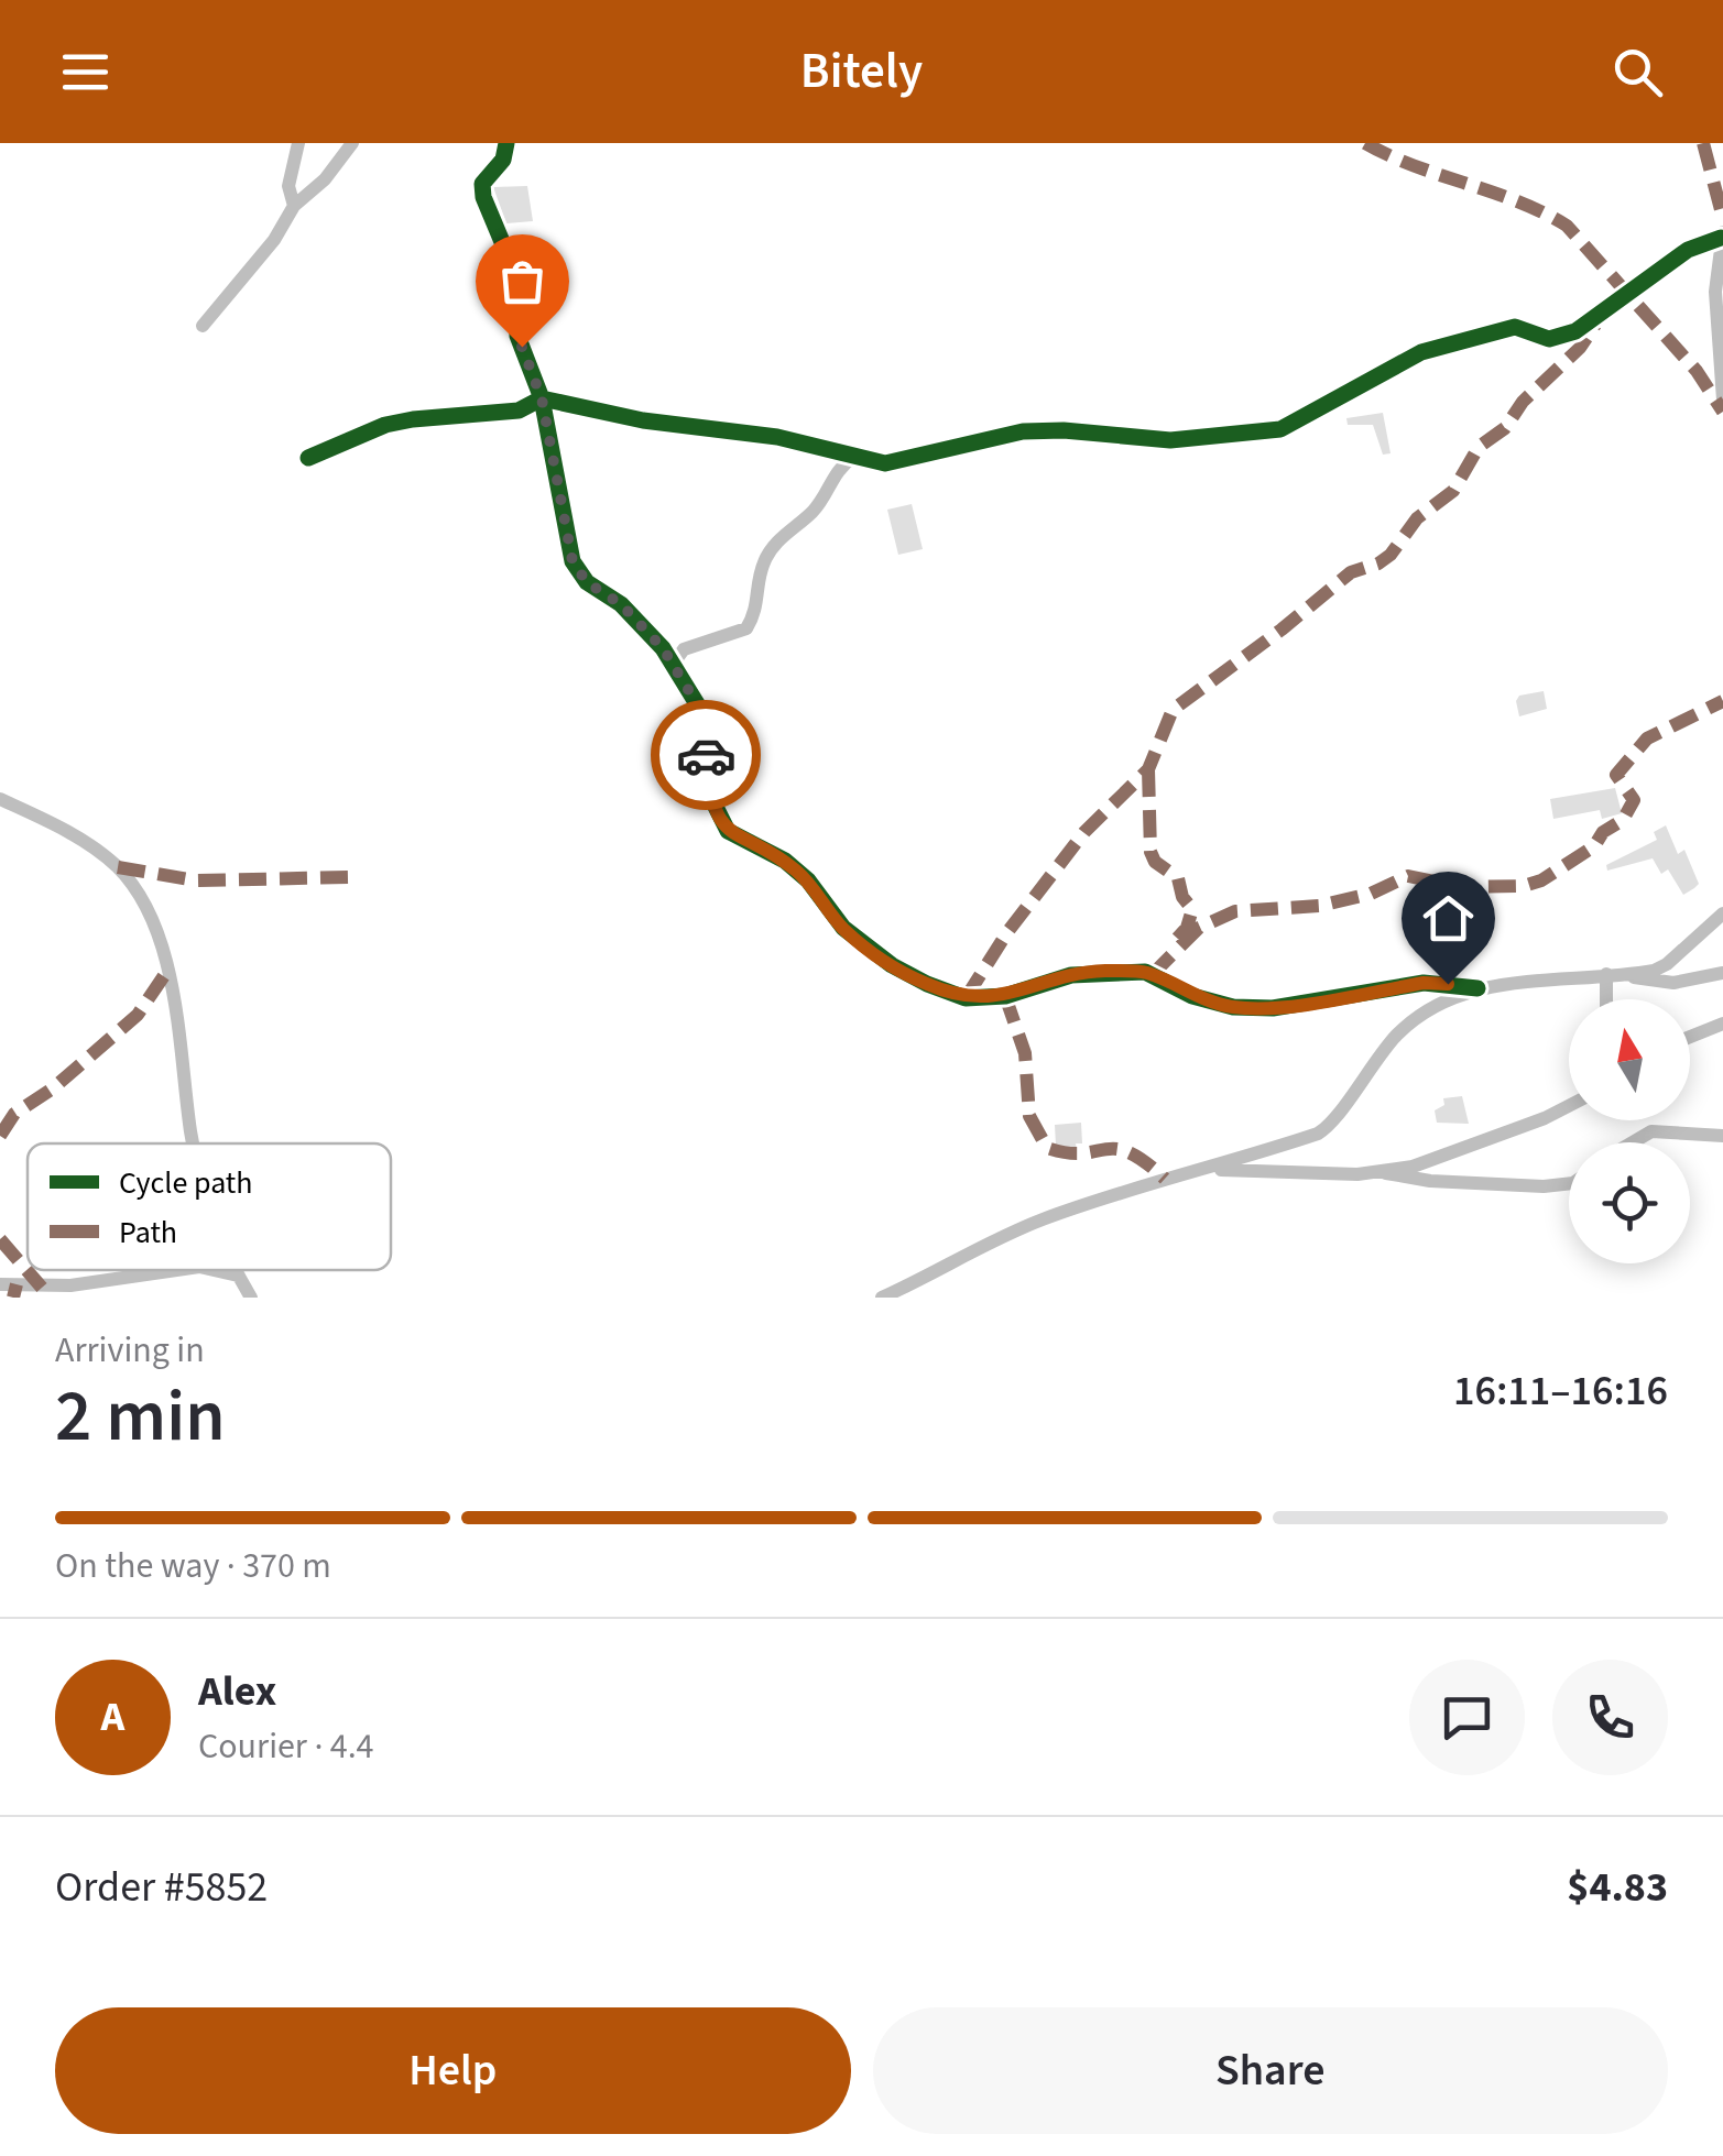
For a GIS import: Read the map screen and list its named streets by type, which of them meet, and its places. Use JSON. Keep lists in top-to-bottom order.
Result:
{
  "legend": ["Cycle path", "Path"],
  "north": "top",
  "page": {
    "header": "Bitely",
    "heading": ["2 min", "Arriving in", "16:11–16:16"],
    "panel": [
      "Alex",
      "Courier · 4.4",
      "Order #5852",
      "$4.83"
    ],
    "bar": "On the way · 370 m",
    "round": "A",
    "buttons": ["Help", "Share"]
  }
}
